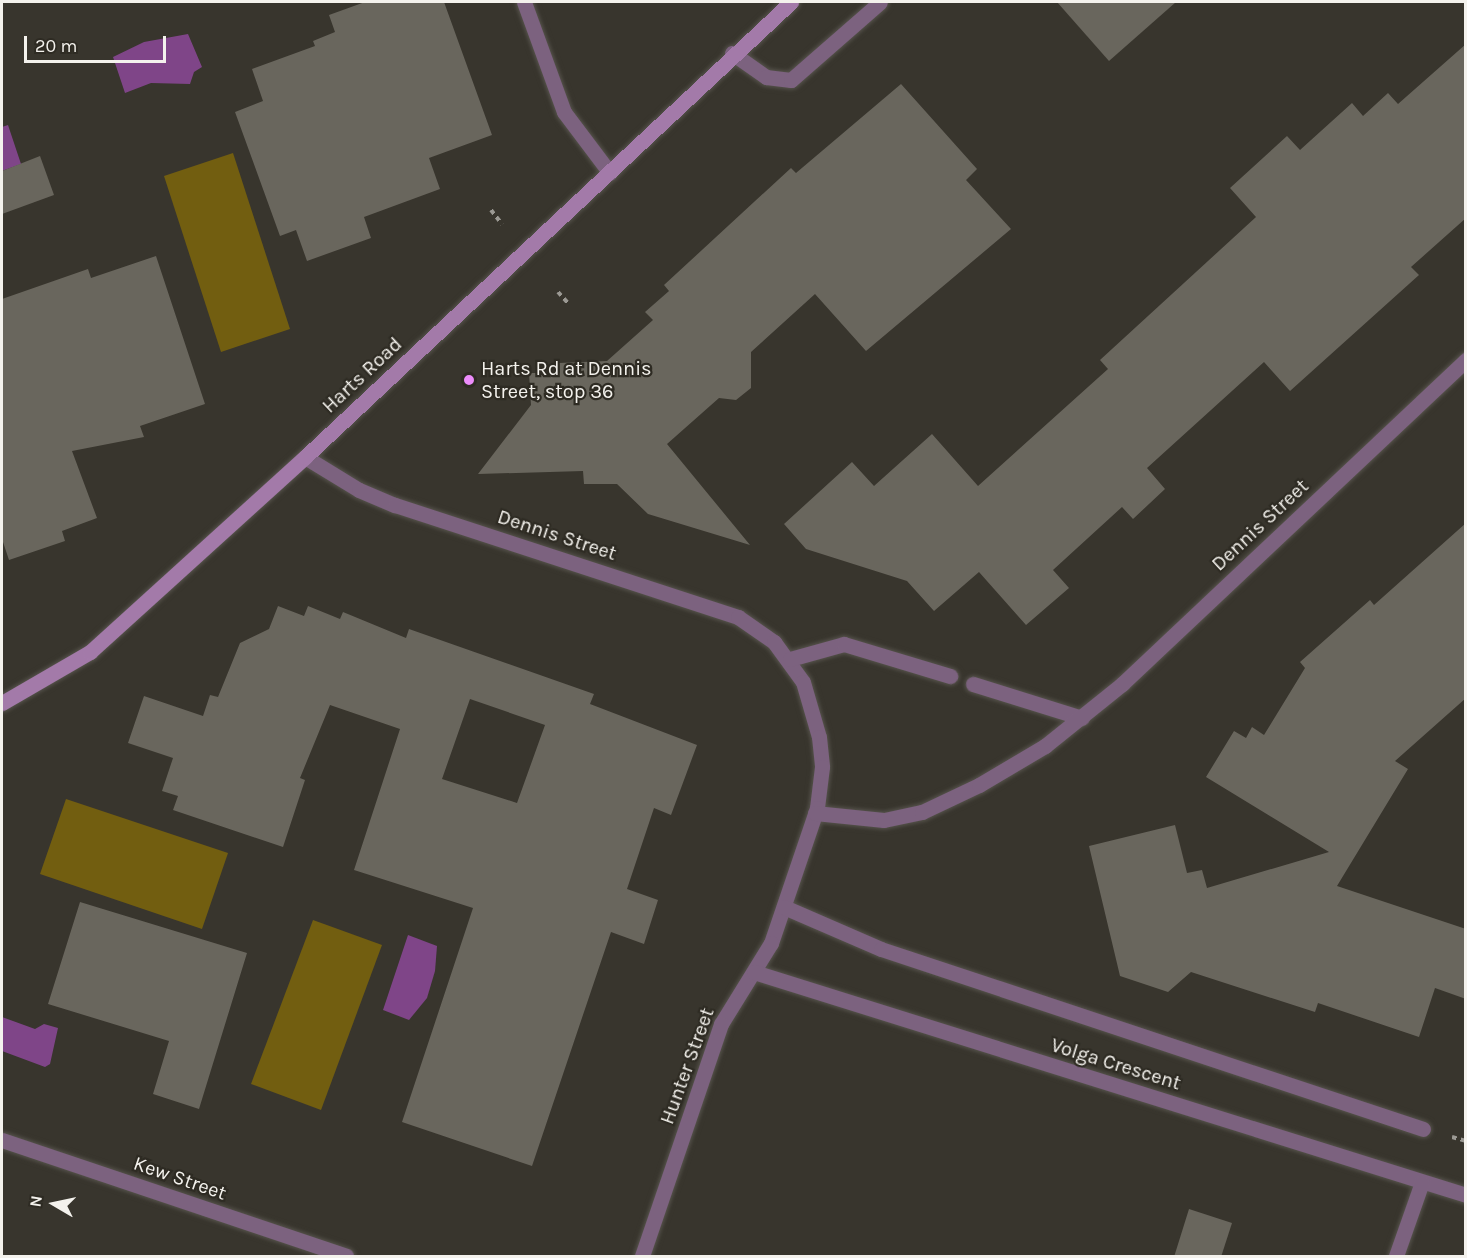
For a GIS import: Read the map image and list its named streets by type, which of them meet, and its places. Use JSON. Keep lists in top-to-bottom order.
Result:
{
  "streets": {
    "street": [
      "Harts Road",
      "Dennis Street",
      "Volga Crescent",
      "Hunter Street",
      "Kew Street"
    ]
  },
  "crossings": [
    ["Harts Road", "Dennis Street"],
    ["Dennis Street", "Hunter Street"],
    ["Volga Crescent", "Hunter Street"]
  ],
  "places": ["Harts Rd at Dennis Street, stop 36"],
  "scale_bar": "20 m",
  "north": "left"
}
